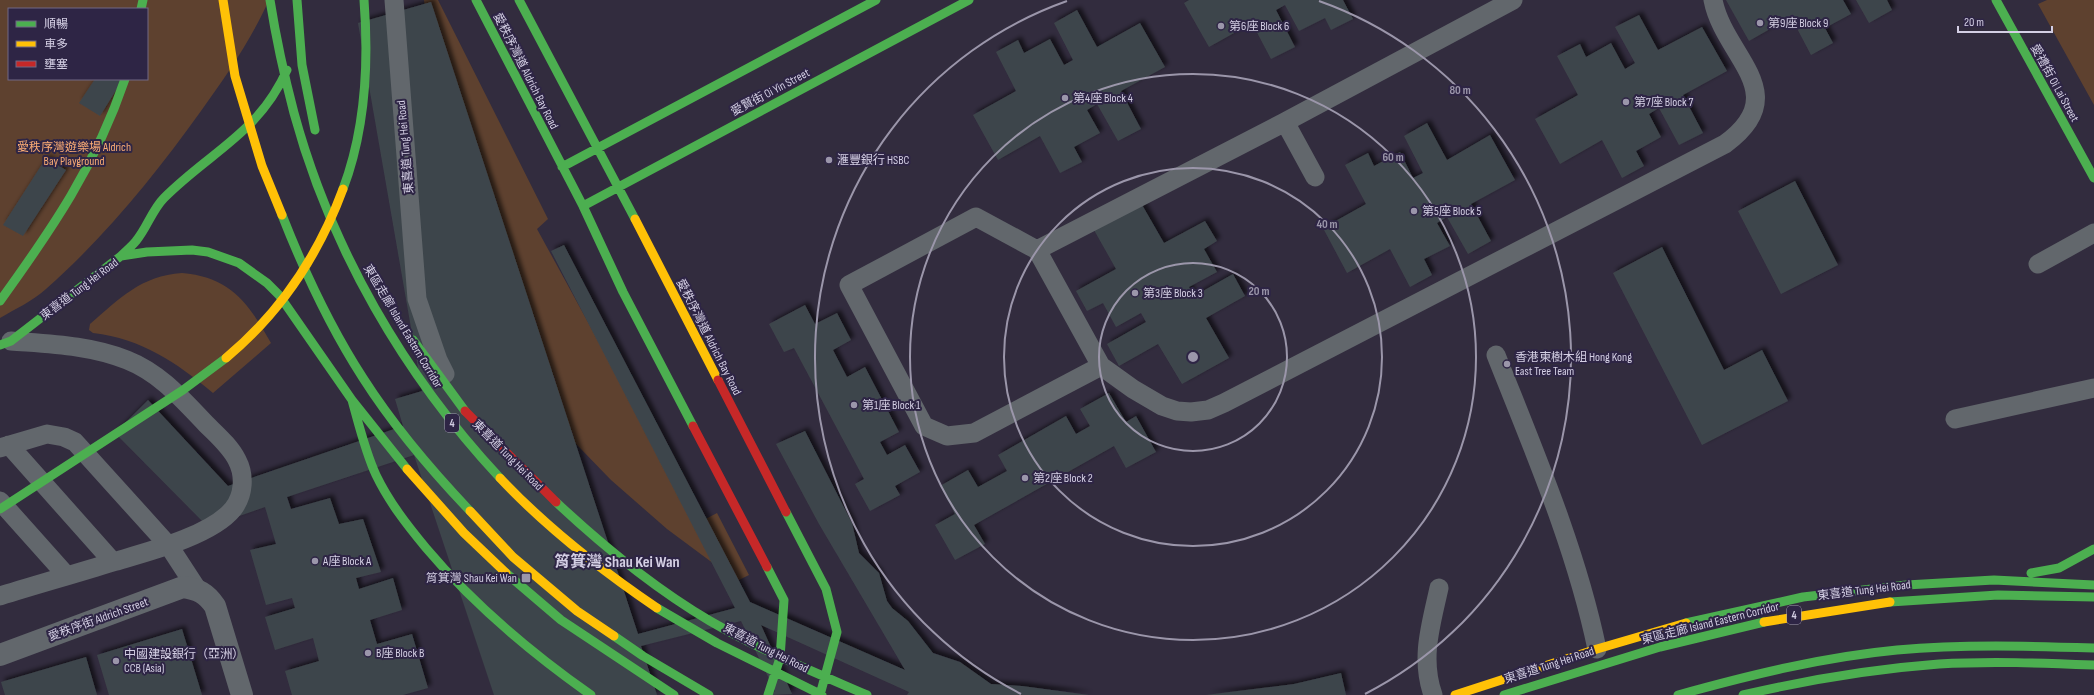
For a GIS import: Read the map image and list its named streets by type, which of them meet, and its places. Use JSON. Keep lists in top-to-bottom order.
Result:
{
  "streets": {
    "main road": [
      "愛秩序灣道 Aldrich Bay Road",
      "愛禮街 Oi Lai Street",
      "愛賢街 Oi Yin Street",
      "東喜道 Tung Hei Road",
      "東區走廊 Island Eastern Corridor",
      "4"
    ],
    "street": ["愛秩序街 Aldrich Street"]
  },
  "crossings": [
    ["愛秩序灣道 Aldrich Bay Road", "愛賢街 Oi Yin Street"],
    ["愛秩序灣道 Aldrich Bay Road", "東喜道 Tung Hei Road"],
    ["愛秩序灣道 Aldrich Bay Road", "東區走廊 Island Eastern Corridor"]
  ],
  "districts": ["筲箕灣 Shau Kei Wan"],
  "parks": ["愛秩序灣遊樂場 Aldrich Bay Playground"],
  "places": {
    "other": [
      "第9座 Block 9",
      "第6座 Block 6",
      "第4座 Block 4",
      "第7座 Block 7",
      "滙豐銀行 HSBC",
      "第5座 Block 5",
      "第3座 Block 3",
      "香港東樹木組 Hong Kong East Tree Team",
      "第1座 Block 1",
      "第2座 Block 2",
      "A座 Block A",
      "B座 Block B",
      "中國建設銀行（亞洲） CCB (Asia)"
    ],
    "transit": ["筲箕灣 Shau Kei Wan"]
  },
  "legend": ["順暢", "車多", "壅塞"],
  "scale_bar": "20 m",
  "rings": [
    "80 m",
    "60 m",
    "40 m",
    "20 m"
  ]
}
